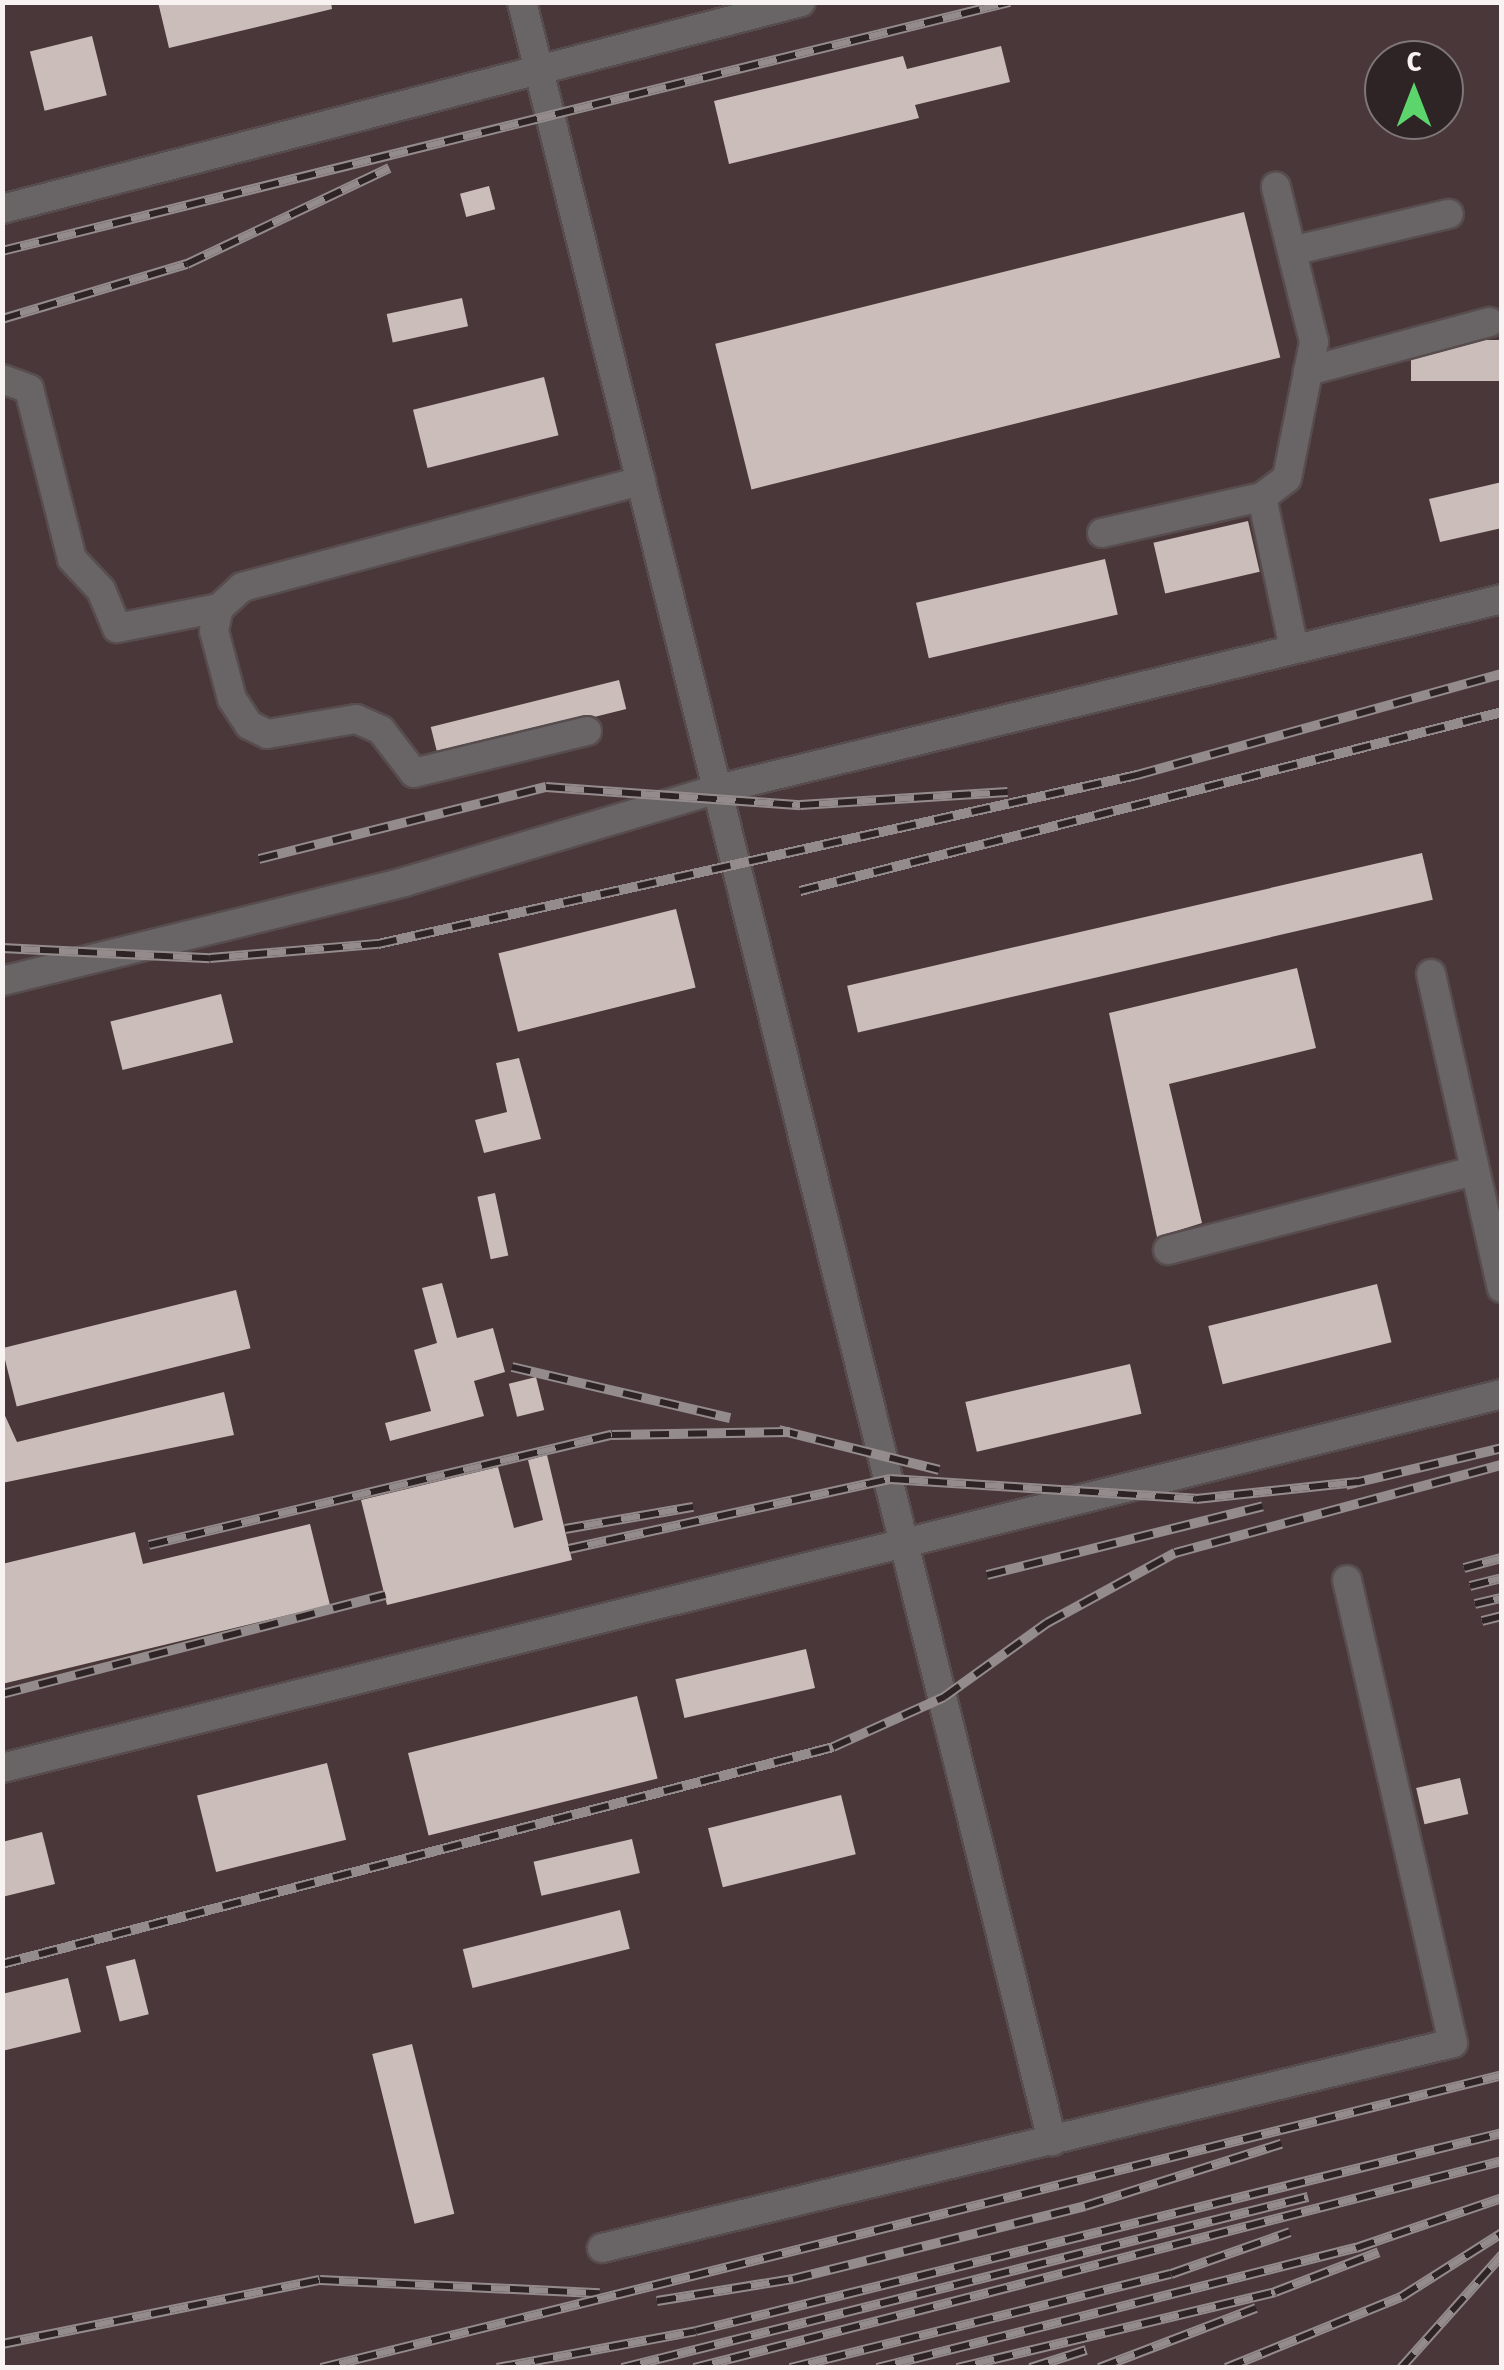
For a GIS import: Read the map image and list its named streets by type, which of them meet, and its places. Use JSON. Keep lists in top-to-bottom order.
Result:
{
  "north": "top"
}
